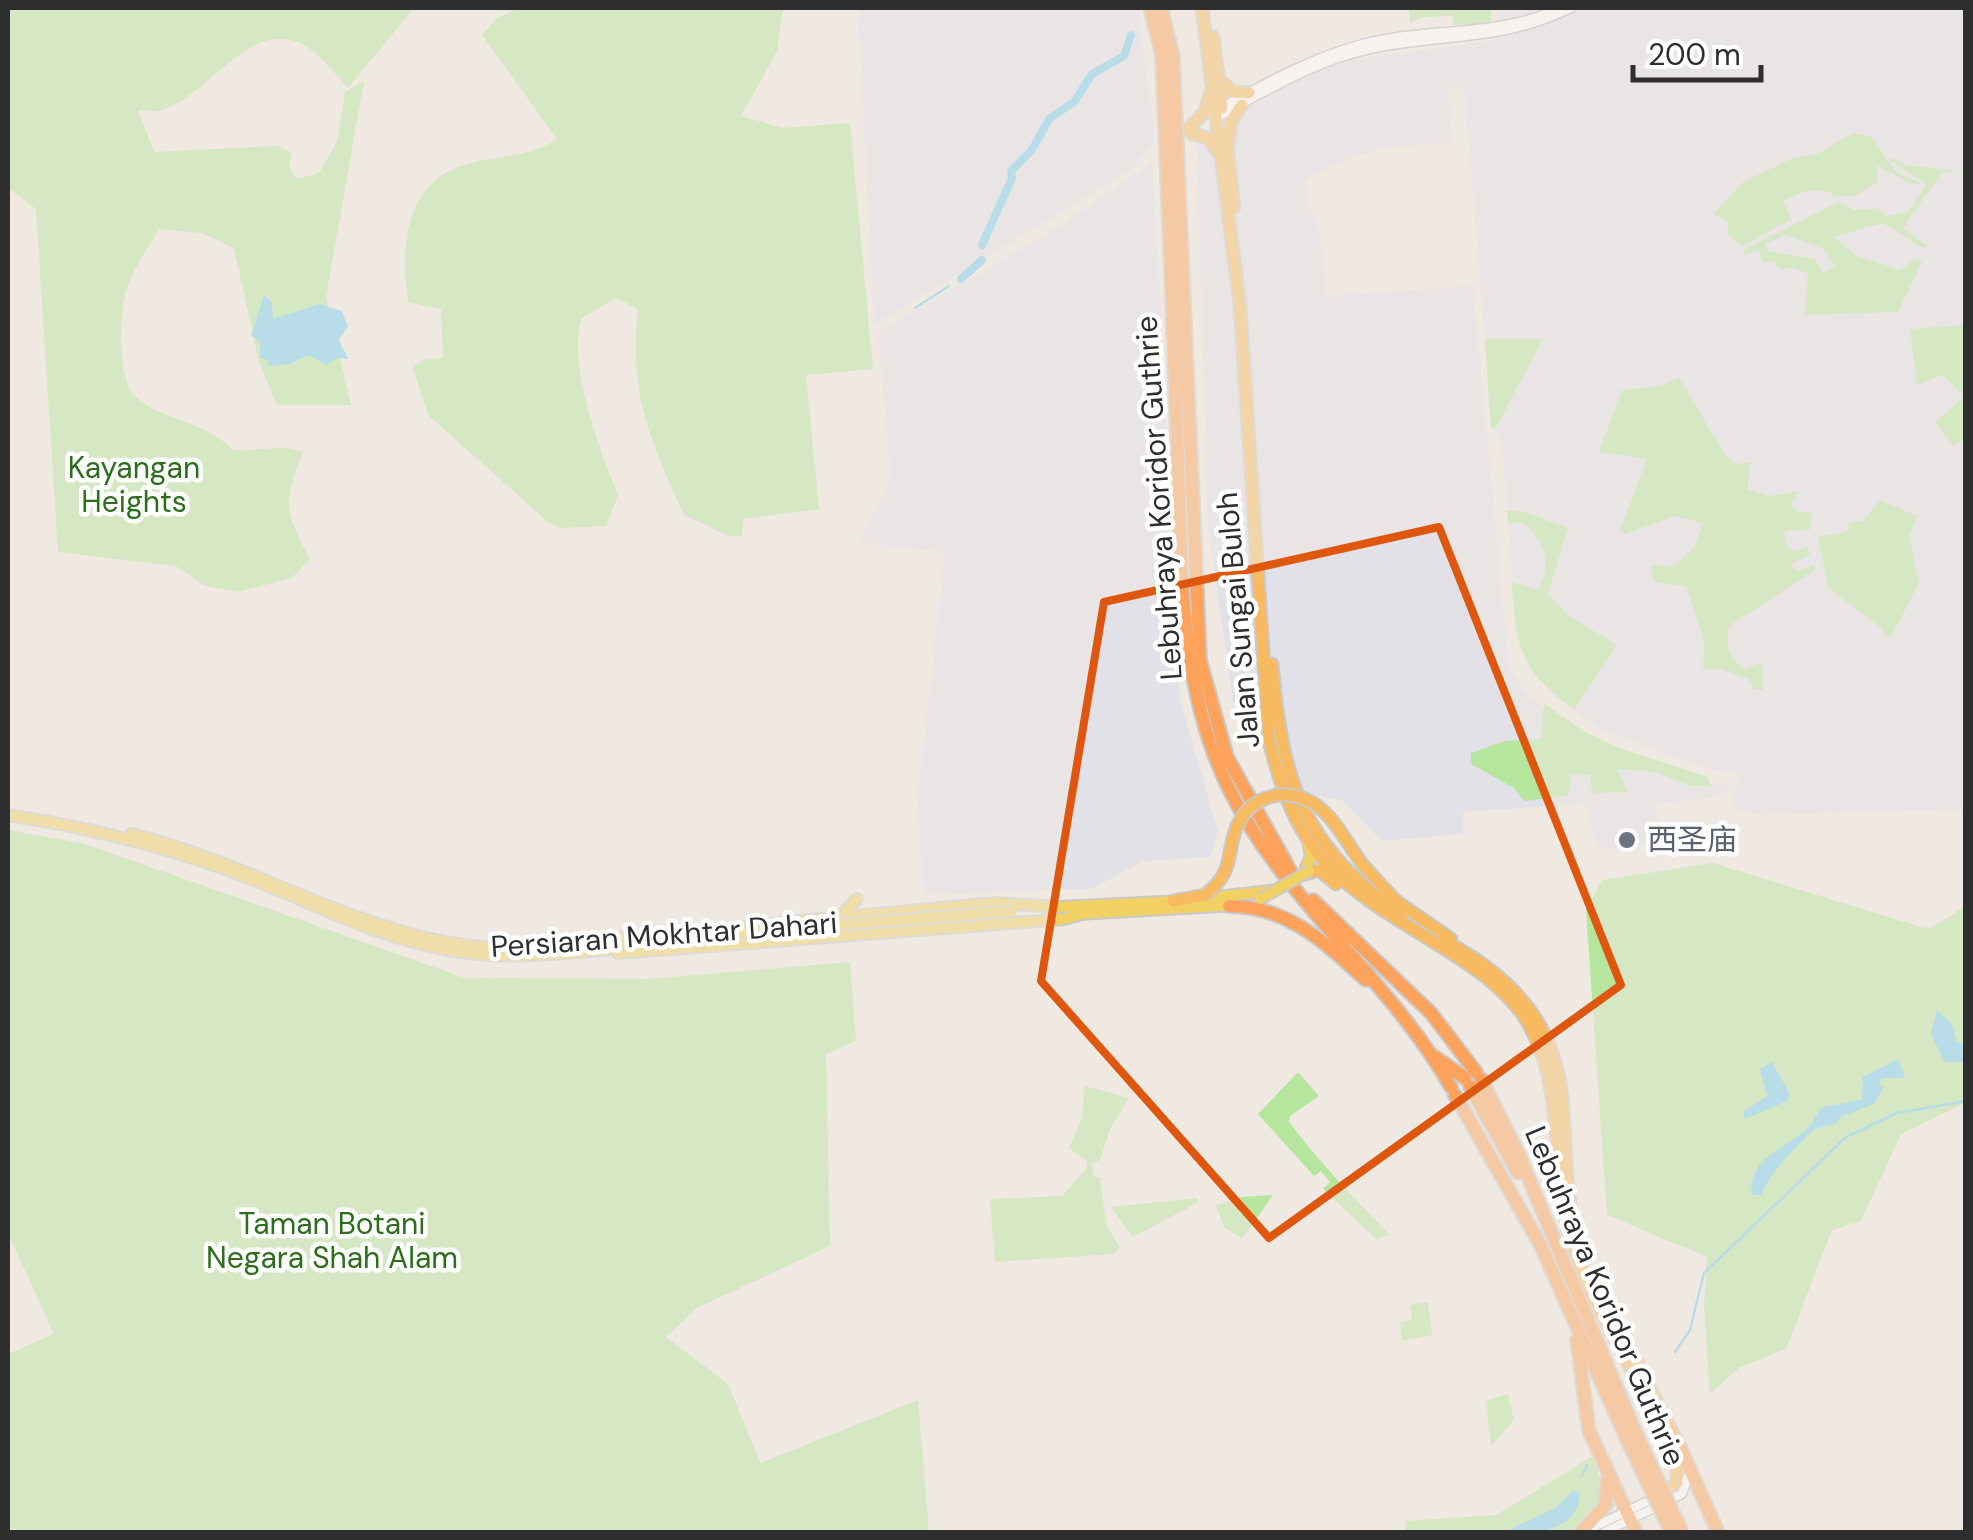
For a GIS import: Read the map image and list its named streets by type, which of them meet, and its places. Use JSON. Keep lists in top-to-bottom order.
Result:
{
  "streets": {
    "highway": ["Lebuhraya Koridor Guthrie", "Jalan Sungai Buloh"],
    "main road": ["Persiaran Mokhtar Dahari"]
  },
  "crossings": [
    ["Jalan Sungai Buloh", "Persiaran Mokhtar Dahari"]
  ],
  "parks": ["Kayangan Heights", "Taman Botani Negara Shah Alam"],
  "places": ["西圣庙"],
  "scale_bar": "200 m"
}
